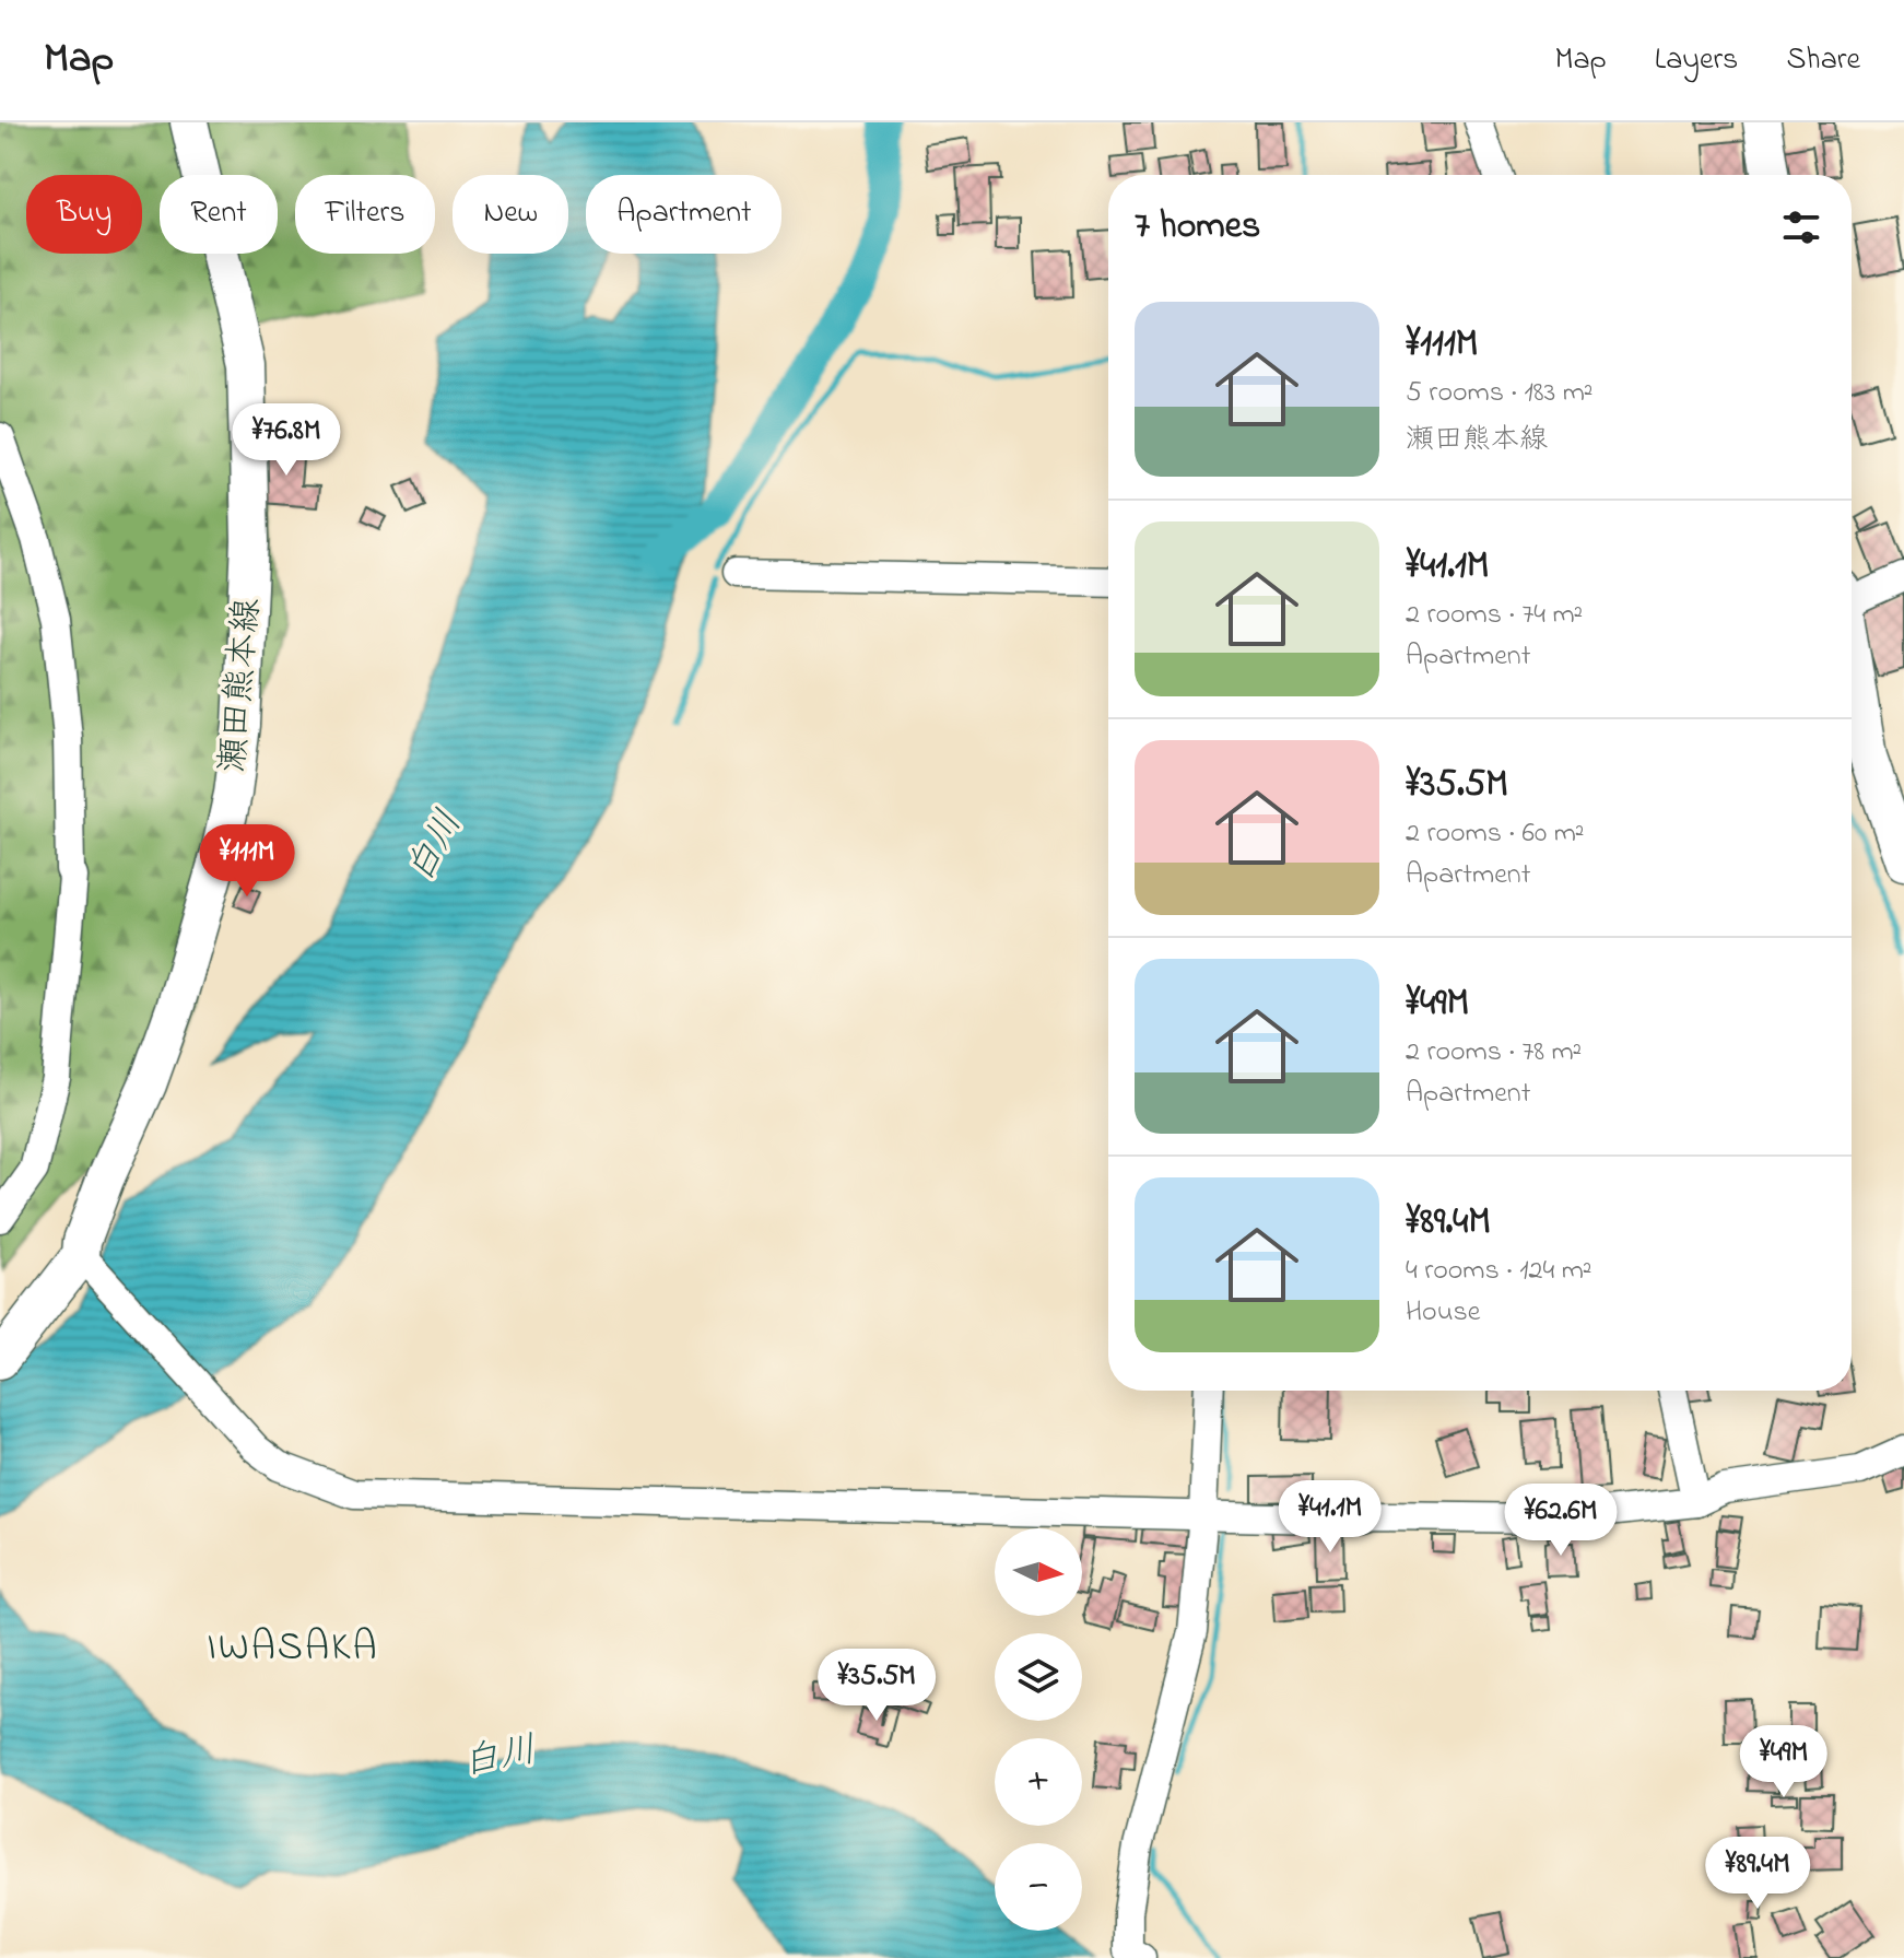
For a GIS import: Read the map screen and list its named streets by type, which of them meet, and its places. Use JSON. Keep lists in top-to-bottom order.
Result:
{
  "streets": {
    "main road": ["瀬田熊本線"]
  },
  "districts": ["IWASAKA"],
  "water": ["白川"],
  "north": "right",
  "page": {
    "header": "Map",
    "nav": ["Map", "Layers", "Share"],
    "chip": [
      "Buy",
      "Rent",
      "Filters",
      "New",
      "Apartment"
    ],
    "heading": "7 homes",
    "list": [
      {
        "name": "¥111M",
        "note": "5 rooms · 183 m² · 瀬田熊本線"
      },
      {
        "name": "¥41.1M",
        "note": "2 rooms · 74 m² · Apartment"
      },
      {
        "name": "¥35.5M",
        "note": "2 rooms · 60 m² · Apartment"
      },
      {
        "name": "¥49M",
        "note": "2 rooms · 78 m² · Apartment"
      },
      {
        "name": "¥89.4M",
        "note": "4 rooms · 124 m² · House"
      }
    ],
    "price": [
      "¥76.8M",
      "¥111M",
      "¥41.1M",
      "¥62.6M",
      "¥35.5M",
      "¥49M",
      "¥89.4M"
    ],
    "map_buttons": ["+", "−"]
  }
}
